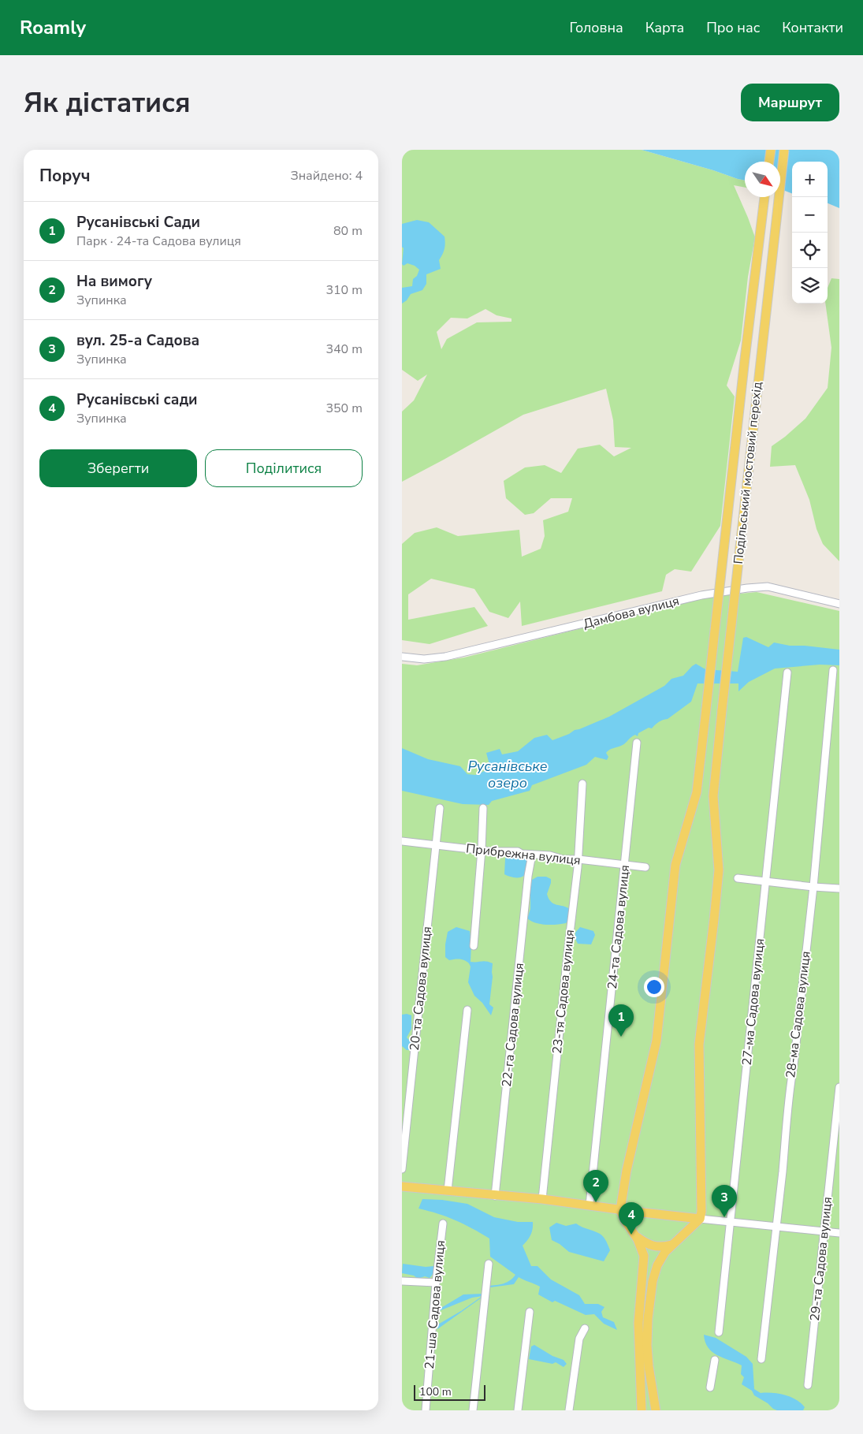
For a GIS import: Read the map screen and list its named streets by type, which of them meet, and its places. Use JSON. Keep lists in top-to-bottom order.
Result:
{
  "streets": {
    "main road": ["Подільський мостовий перехід"],
    "street": [
      "Дамбова вулиця",
      "Прибрежна вулиця",
      "24-та Садова вулиця",
      "20-та Садова вулиця",
      "23-тя Садова вулиця",
      "27-ма Садова вулиця",
      "28-ма Садова вулиця",
      "22-га Садова вулиця",
      "29-та Садова вулиця",
      "21-ша Садова вулиця"
    ]
  },
  "crossings": [
    ["Прибрежна вулиця", "24-та Садова вулиця"],
    ["Прибрежна вулиця", "20-та Садова вулиця"],
    ["Прибрежна вулиця", "23-тя Садова вулиця"],
    ["Прибрежна вулиця", "22-га Садова вулиця"]
  ],
  "water": ["Русанівське озеро"],
  "scale_bar": "100 m",
  "north": "bottom right",
  "page": {
    "header": "Roamly",
    "nav": [
      "Головна",
      "Карта",
      "Про нас",
      "Контакти"
    ],
    "buttons": [
      "Маршрут",
      ["Зберегти", "Поділитися"]
    ],
    "title": "Як дістатися",
    "heading": ["Поруч", "Знайдено: 4"],
    "map_buttons": ["+", "−"],
    "list": [
      {
        "mark": "1",
        "name": "Русанівські Сади",
        "note": "Парк · 24-та Садова вулиця",
        "value": "80 m"
      },
      {
        "mark": "2",
        "name": "На вимогу",
        "note": "Зупинка",
        "value": "310 m"
      },
      {
        "mark": "3",
        "name": "вул. 25-а Садова",
        "note": "Зупинка",
        "value": "340 m"
      },
      {
        "mark": "4",
        "name": "Русанівські сади",
        "note": "Зупинка",
        "value": "350 m"
      }
    ],
    "pins": [
      "1",
      "2",
      "3",
      "4"
    ],
    "scale": "100 m"
  }
}
